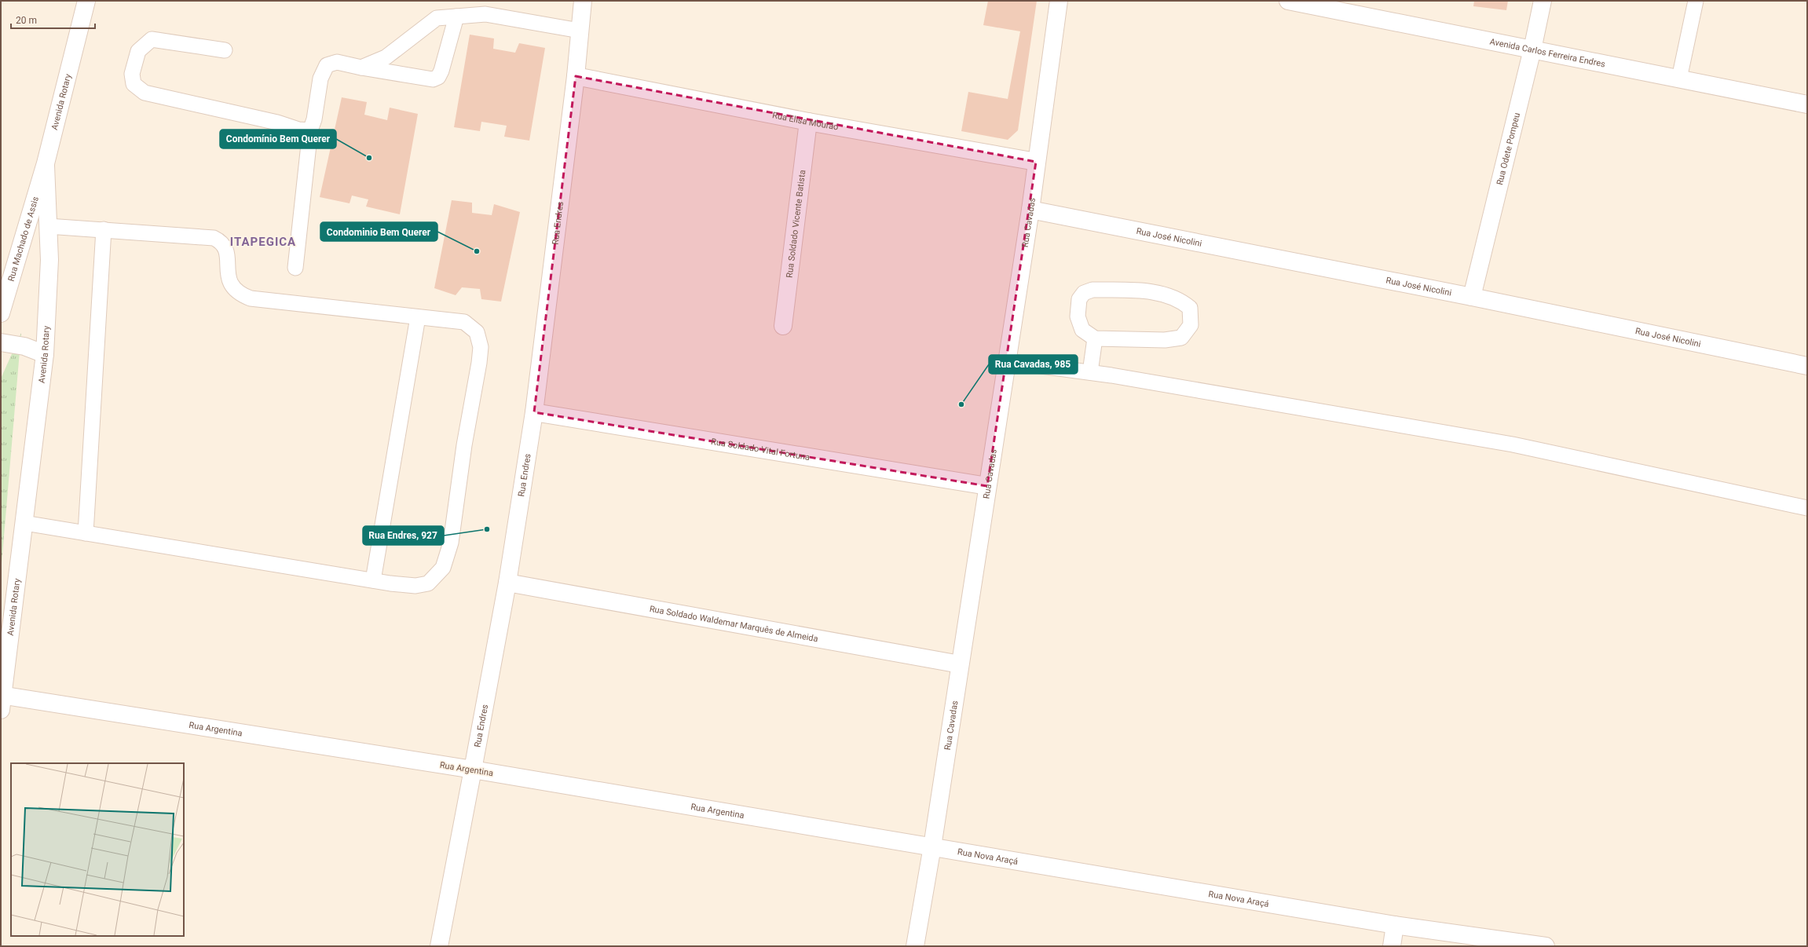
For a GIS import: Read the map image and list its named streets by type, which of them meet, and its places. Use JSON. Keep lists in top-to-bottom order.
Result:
{
  "streets": {
    "street": [
      "Avenida Carlos Ferreira Endres",
      "Avenida Rotary",
      "Rua Elisa Mourão",
      "Rua Odete Pompeu",
      "Rua Cavadas",
      "Rua Endres",
      "Rua Soldado Vicente Batista",
      "Rua José Nicolini",
      "Rua Machado de Assis",
      "Rua Soldado Vital Fortuna",
      "Rua Soldado Waldemar Marquês de Almeida",
      "Rua Argentina",
      "Rua Nova Araçá"
    ]
  },
  "crossings": [
    ["Avenida Carlos Ferreira Endres", "Rua Odete Pompeu"],
    ["Avenida Rotary", "Rua Machado de Assis"],
    ["Avenida Rotary", "Rua Argentina"],
    ["Rua Elisa Mourão", "Rua Cavadas"],
    ["Rua Elisa Mourão", "Rua Endres"],
    ["Rua Elisa Mourão", "Rua Soldado Vicente Batista"],
    ["Rua Odete Pompeu", "Rua José Nicolini"],
    ["Rua Cavadas", "Rua José Nicolini"],
    ["Rua Cavadas", "Rua Soldado Vital Fortuna"],
    ["Rua Cavadas", "Rua Soldado Waldemar Marquês de Almeida"],
    ["Rua Cavadas", "Rua Argentina"],
    ["Rua Cavadas", "Rua Nova Araçá"],
    ["Rua Endres", "Rua Soldado Vital Fortuna"],
    ["Rua Endres", "Rua Soldado Waldemar Marquês de Almeida"],
    ["Rua Endres", "Rua Argentina"],
    ["Rua Argentina", "Rua Nova Araçá"]
  ],
  "districts": ["ITAPEGICA"],
  "places": [
    "Condomínio Bem Querer",
    "Condominio Bem Querer",
    "Rua Cavadas, 985",
    "Rua Endres, 927"
  ],
  "scale_bar": "20 m"
}
